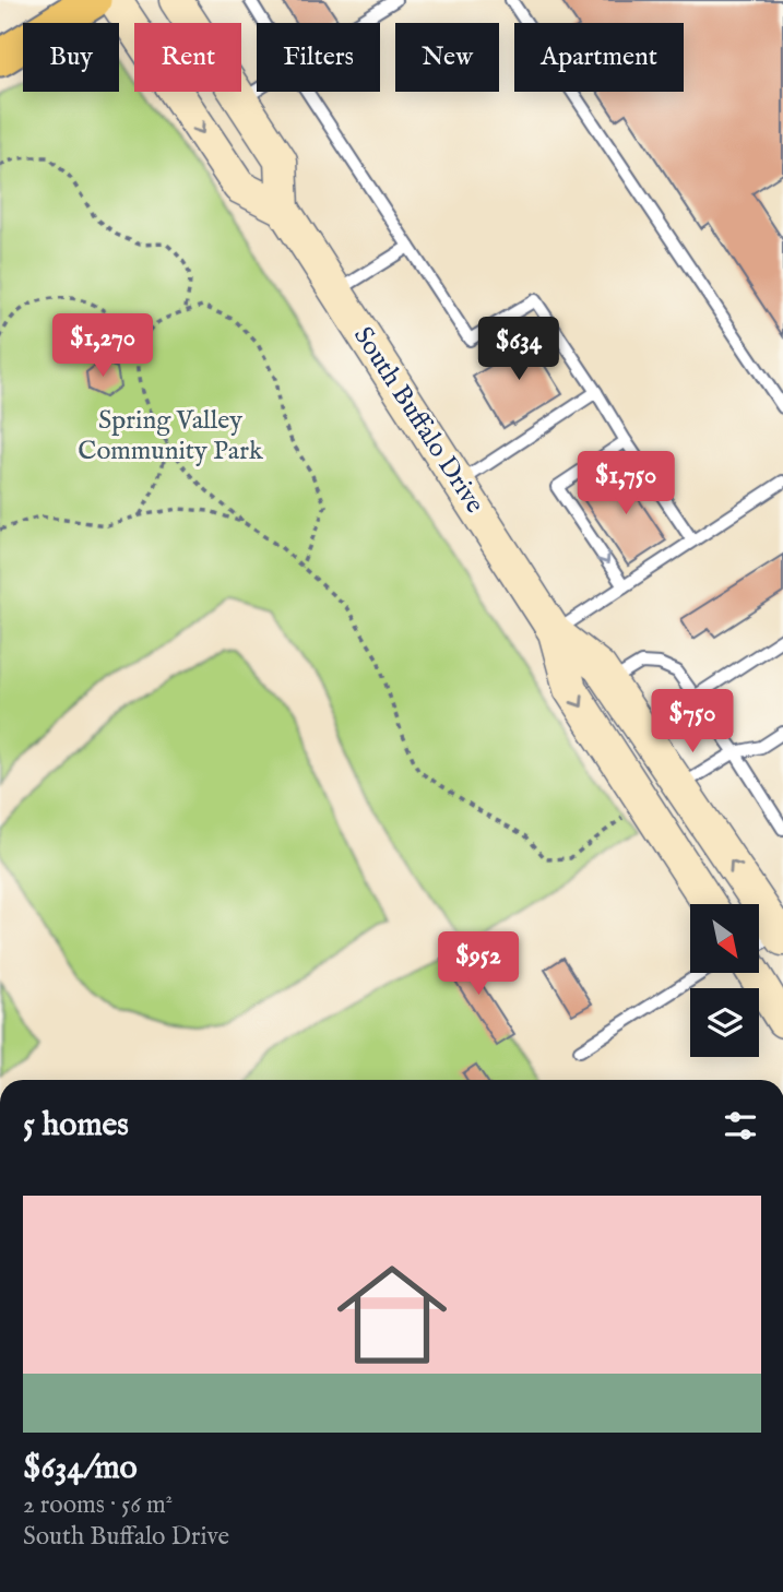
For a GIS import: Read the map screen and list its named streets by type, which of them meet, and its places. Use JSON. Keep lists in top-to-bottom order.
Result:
{
  "streets": {
    "main road": ["South Buffalo Drive"]
  },
  "parks": ["Spring Valley Community Park"],
  "north": "bottom right",
  "page": {
    "chip": [
      "Buy",
      "Rent",
      "Filters",
      "New",
      "Apartment"
    ],
    "price": [
      "$1,270",
      "$634",
      "$1,750",
      "$750",
      "$952"
    ],
    "heading": "5 homes",
    "list": [
      {
        "name": "$634/mo",
        "note": "2 rooms · 56 m² · South Buffalo Drive"
      }
    ]
  }
}
